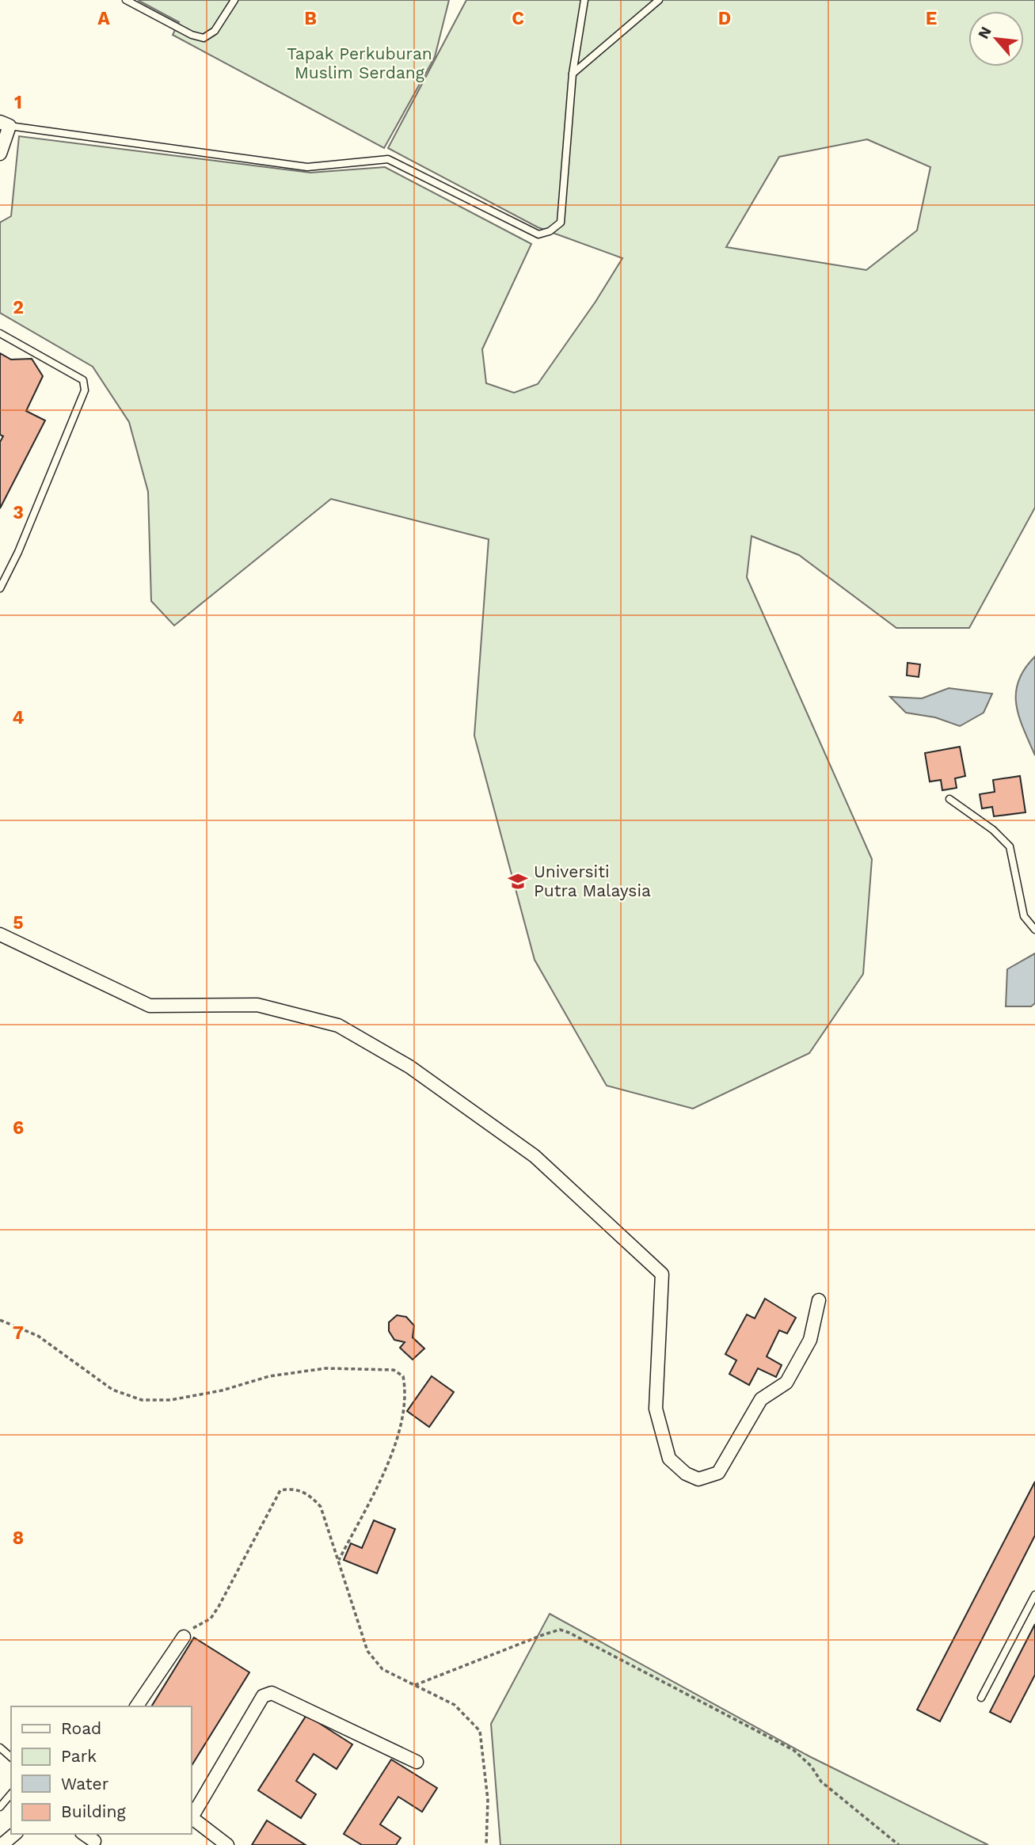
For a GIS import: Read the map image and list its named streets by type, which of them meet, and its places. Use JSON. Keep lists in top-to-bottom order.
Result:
{
  "parks": ["Tapak Perkuburan Muslim Serdang"],
  "places": {
    "school or university": ["Universiti Putra Malaysia"]
  },
  "legend": [
    "Road",
    "Park",
    "Water",
    "Building"
  ],
  "north": "top left",
  "grid": {
    "columns": [
      "A",
      "B",
      "C",
      "D",
      "E"
    ],
    "rows": [
      "1",
      "2",
      "3",
      "4",
      "5",
      "6",
      "7",
      "8"
    ]
  }
}
